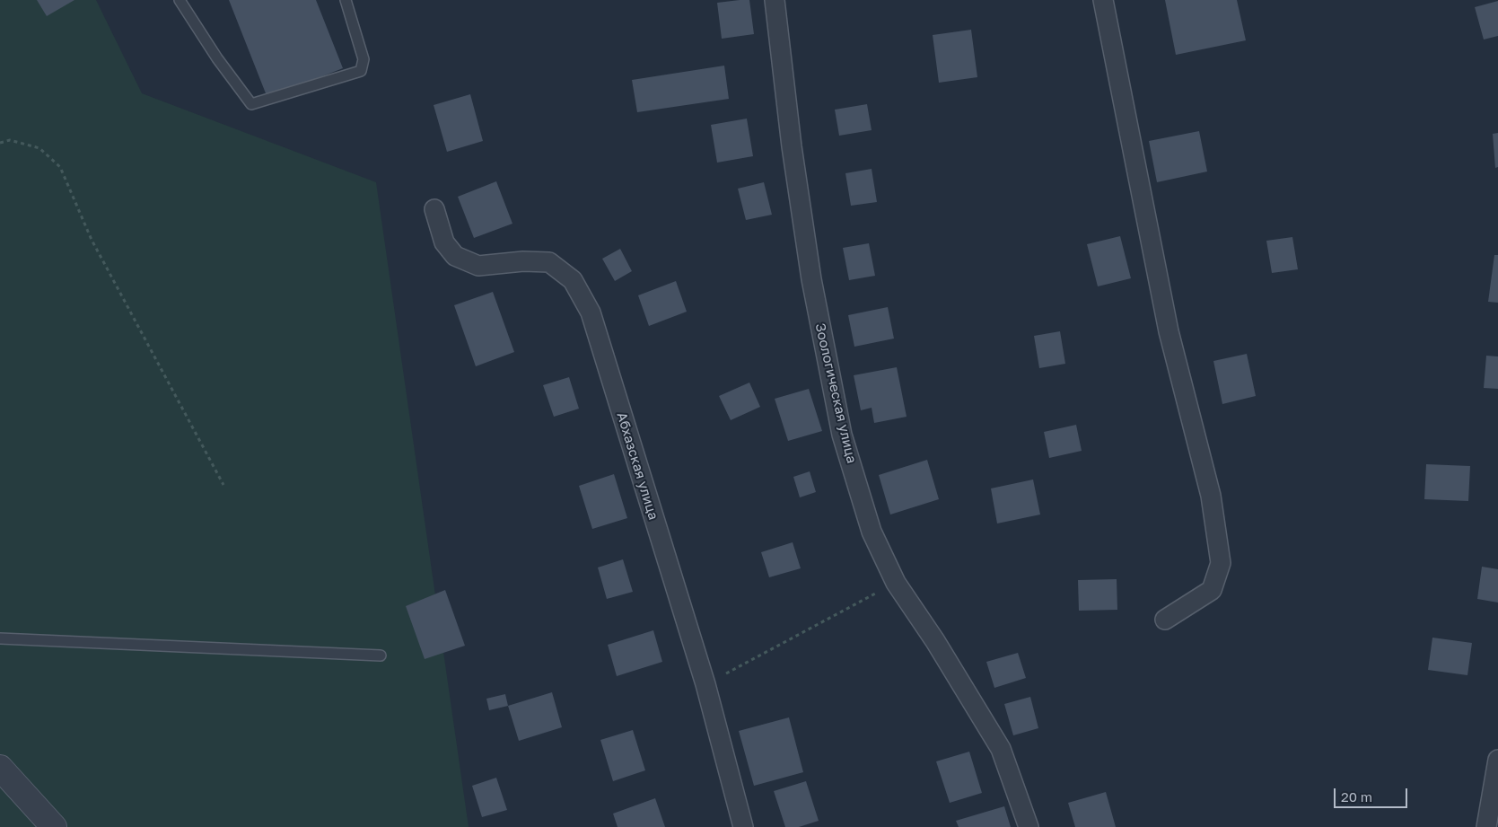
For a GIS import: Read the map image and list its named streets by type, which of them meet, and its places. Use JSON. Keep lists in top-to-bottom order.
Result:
{
  "streets": {
    "street": ["Зоологическая улица", "Абхазская улица"]
  },
  "scale_bar": "20 m"
}
